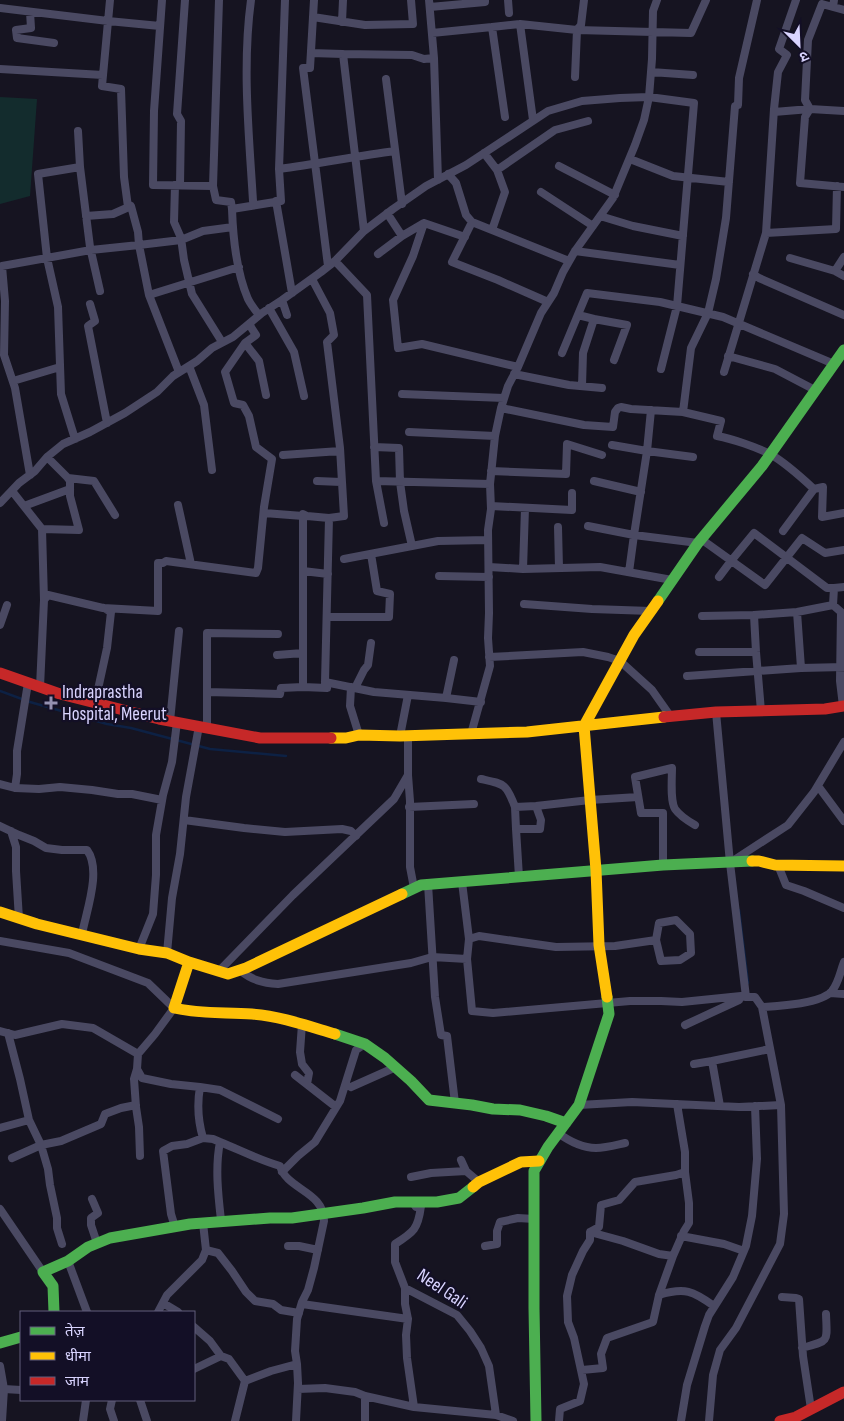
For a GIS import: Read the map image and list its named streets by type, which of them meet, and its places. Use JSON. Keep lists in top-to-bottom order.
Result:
{
  "streets": {
    "street": ["Neel Gali"]
  },
  "places": {
    "health": ["Indraprastha Hospital, Meerut"]
  },
  "legend": ["तेज़", "धीमा", "जाम"],
  "north": "bottom right"
}
